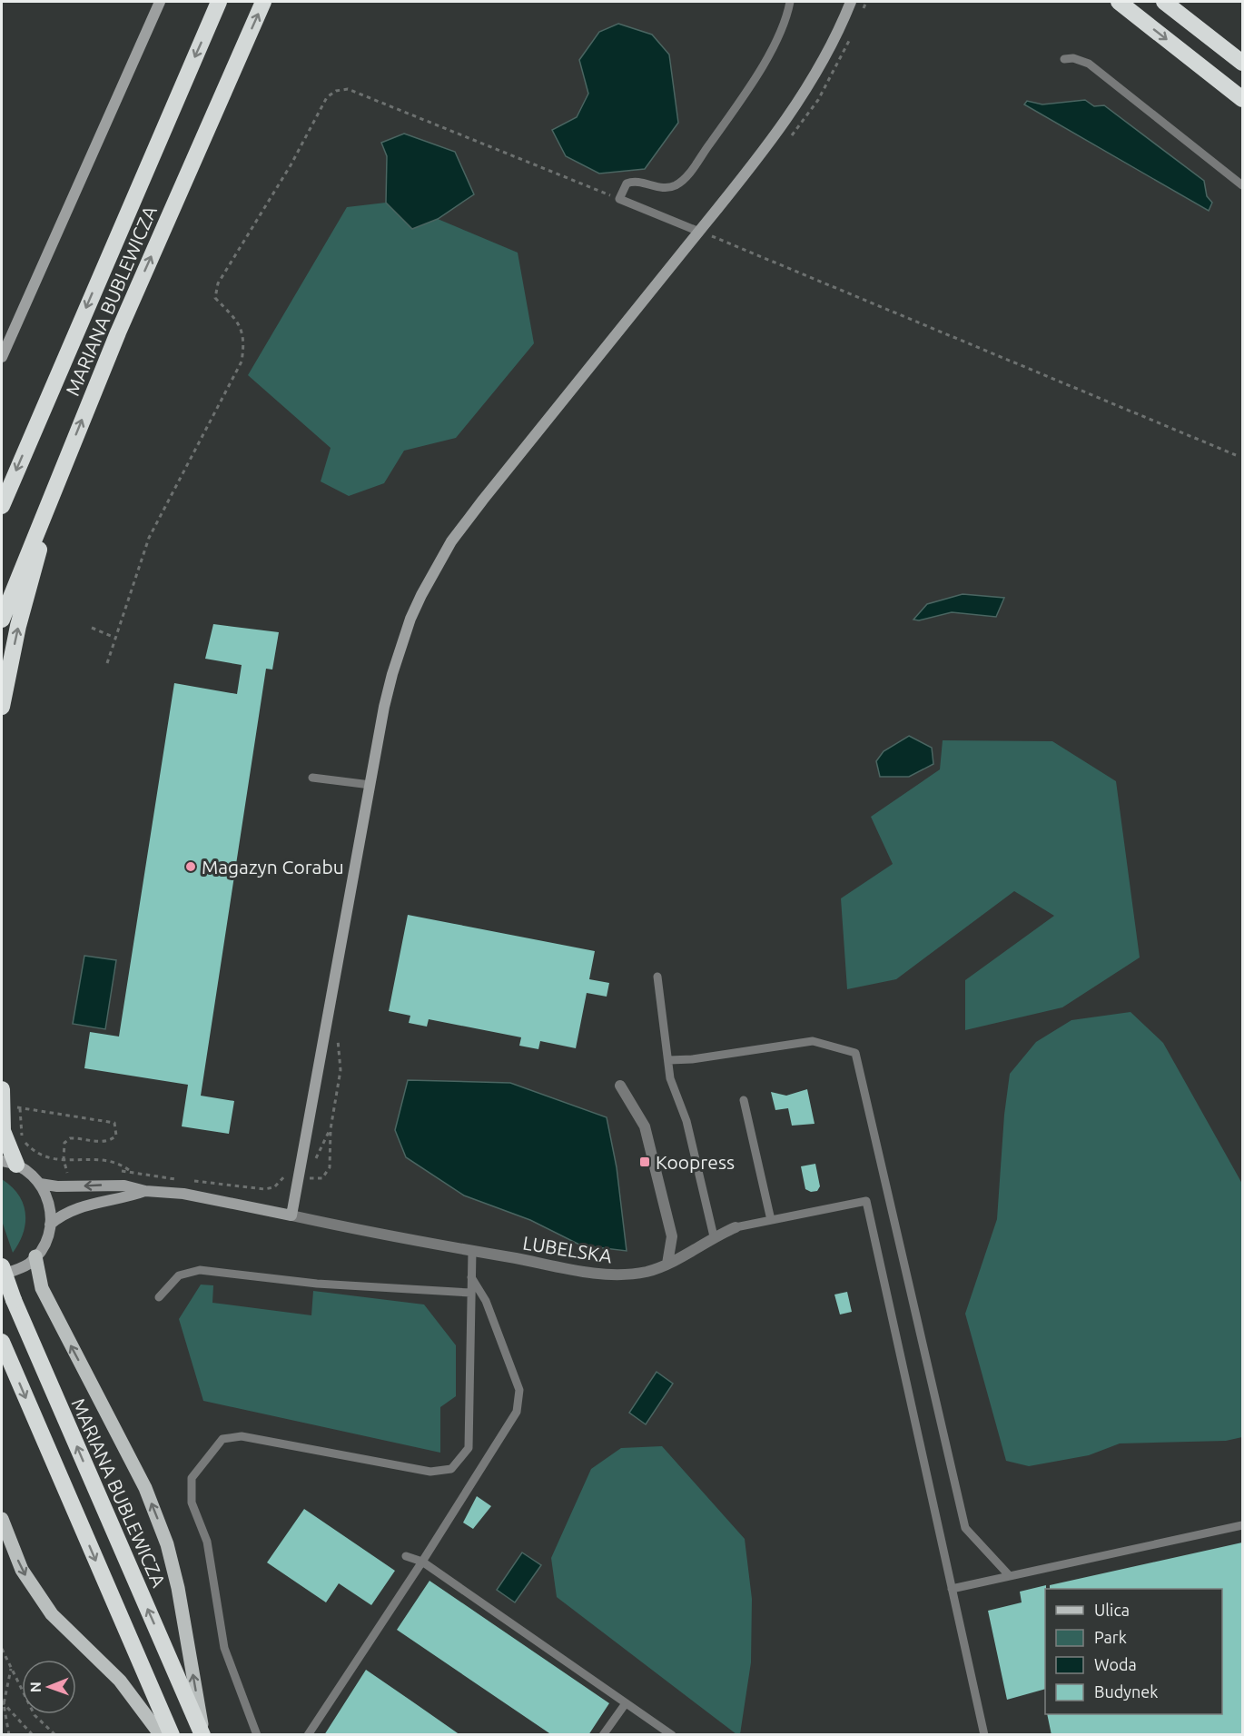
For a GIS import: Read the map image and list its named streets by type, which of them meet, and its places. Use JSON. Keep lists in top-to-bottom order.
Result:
{
  "streets": {
    "highway": ["MARIANA BUBLEWICZA"],
    "street": ["LUBELSKA"]
  },
  "places": {
    "other": ["Magazyn Corabu"],
    "transit": ["Koopress"]
  },
  "legend": [
    "Ulica",
    "Park",
    "Woda",
    "Budynek"
  ],
  "north": "left"
}
